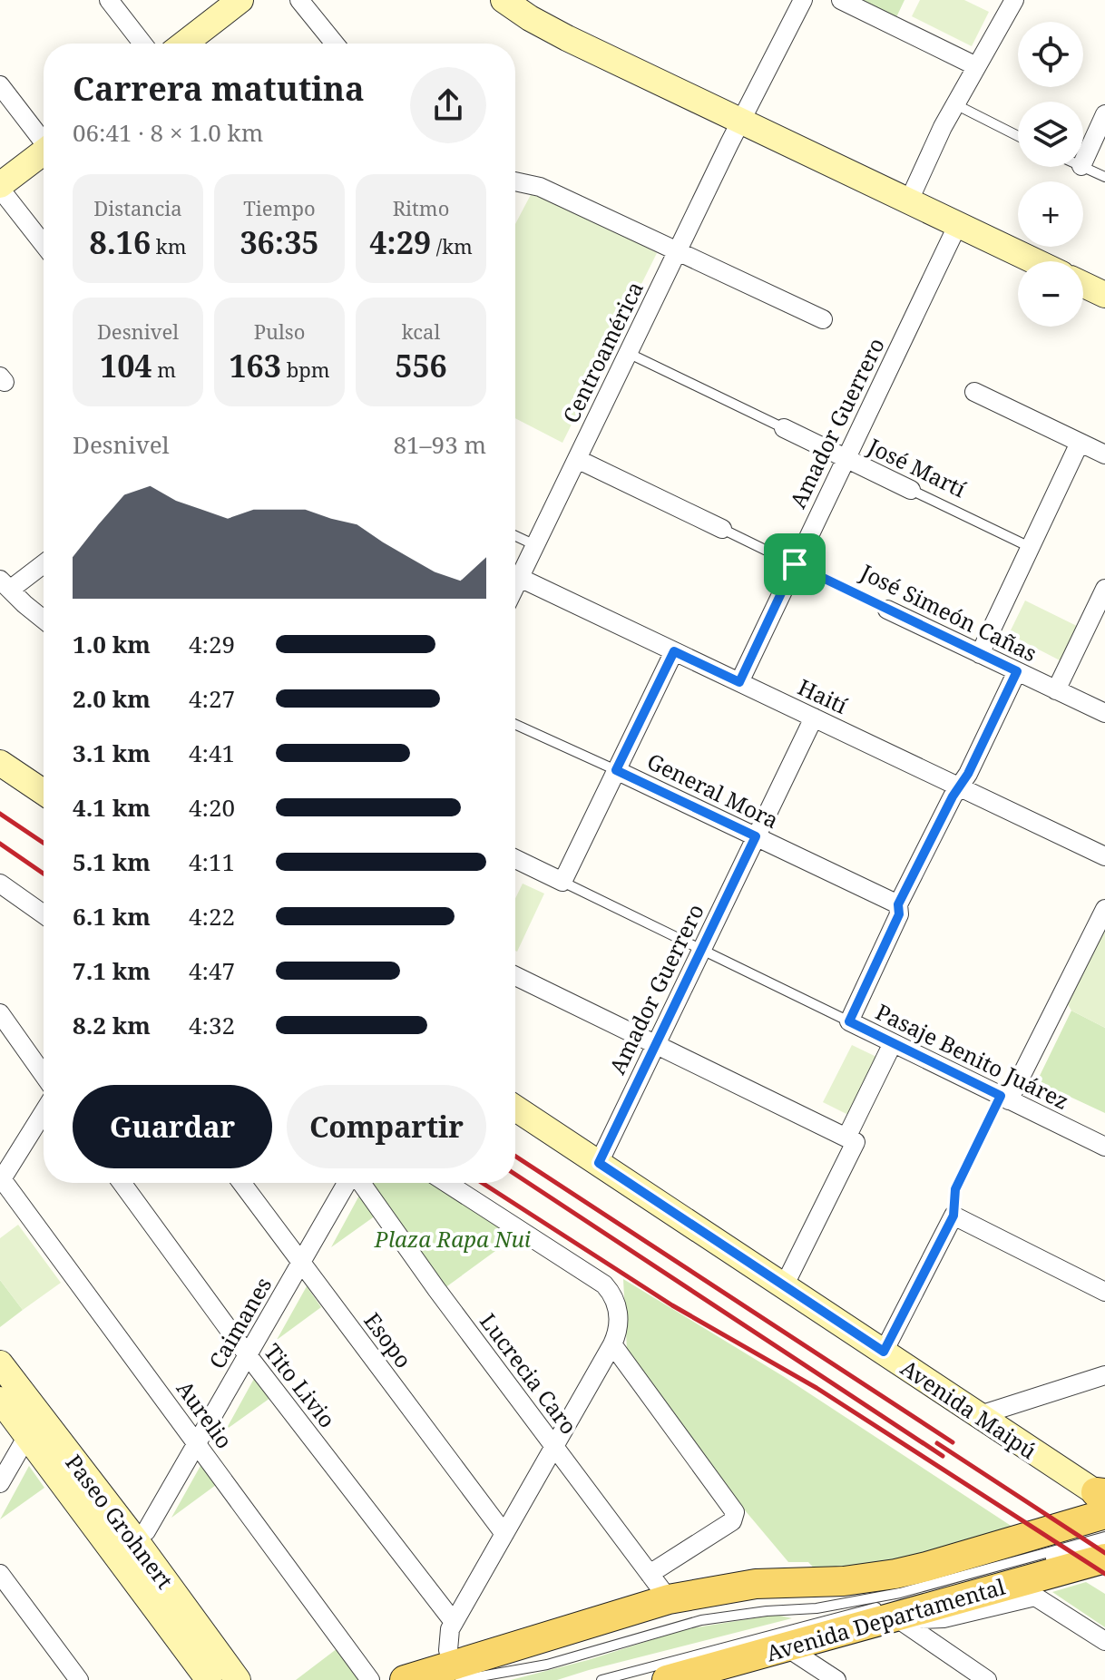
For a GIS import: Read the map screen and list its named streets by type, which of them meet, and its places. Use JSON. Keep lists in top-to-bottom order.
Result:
{
  "streets": {
    "main road": ["Avenida Departamental"],
    "street": [
      "Centroamérica",
      "Amador Guerrero",
      "José Martí",
      "José Simeón Cañas",
      "Haití",
      "General Mora",
      "Pasaje Benito Juárez",
      "Caimanes",
      "Esopo",
      "Lucrecia Caro",
      "Tito Livio",
      "Avenida Maipú",
      "Aurelio",
      "Paseo Grohnert"
    ]
  },
  "crossings": [
    ["Centroamérica", "José Martí"],
    ["Centroamérica", "José Simeón Cañas"],
    ["Centroamérica", "Haití"],
    ["Amador Guerrero", "José Martí"],
    ["Amador Guerrero", "José Simeón Cañas"],
    ["Amador Guerrero", "Haití"],
    ["Amador Guerrero", "General Mora"],
    ["Amador Guerrero", "Pasaje Benito Juárez"],
    ["Amador Guerrero", "Avenida Maipú"],
    ["Caimanes", "Esopo"],
    ["Caimanes", "Tito Livio"],
    ["Caimanes", "Aurelio"],
    ["Caimanes", "Paseo Grohnert"],
    ["Lucrecia Caro", "Avenida Departamental"],
    ["Avenida Maipú", "Avenida Departamental"]
  ],
  "parks": ["Plaza Rapa Nui"],
  "page": {
    "map_buttons": ["+", "−"],
    "heading": ["Carrera matutina", "06:41 · 8 × 1.0 km"],
    "stats": [
      ["Distancia", "8.16 km"],
      ["Tiempo", "36:35"],
      ["Ritmo", "4:29 /km"],
      ["Desnivel", "104 m"],
      ["Pulso", "163 bpm"],
      ["kcal", "556"]
    ],
    "chart": ["Desnivel", "81–93 m"],
    "list": [
      {
        "name": "1.0 km",
        "note": "4:29"
      },
      {
        "name": "2.0 km",
        "note": "4:27"
      },
      {
        "name": "3.1 km",
        "note": "4:41"
      },
      {
        "name": "4.1 km",
        "note": "4:20"
      },
      {
        "name": "5.1 km",
        "note": "4:11"
      },
      {
        "name": "6.1 km",
        "note": "4:22"
      },
      {
        "name": "7.1 km",
        "note": "4:47"
      },
      {
        "name": "8.2 km",
        "note": "4:32"
      }
    ],
    "buttons": ["Guardar", "Compartir"]
  }
}
